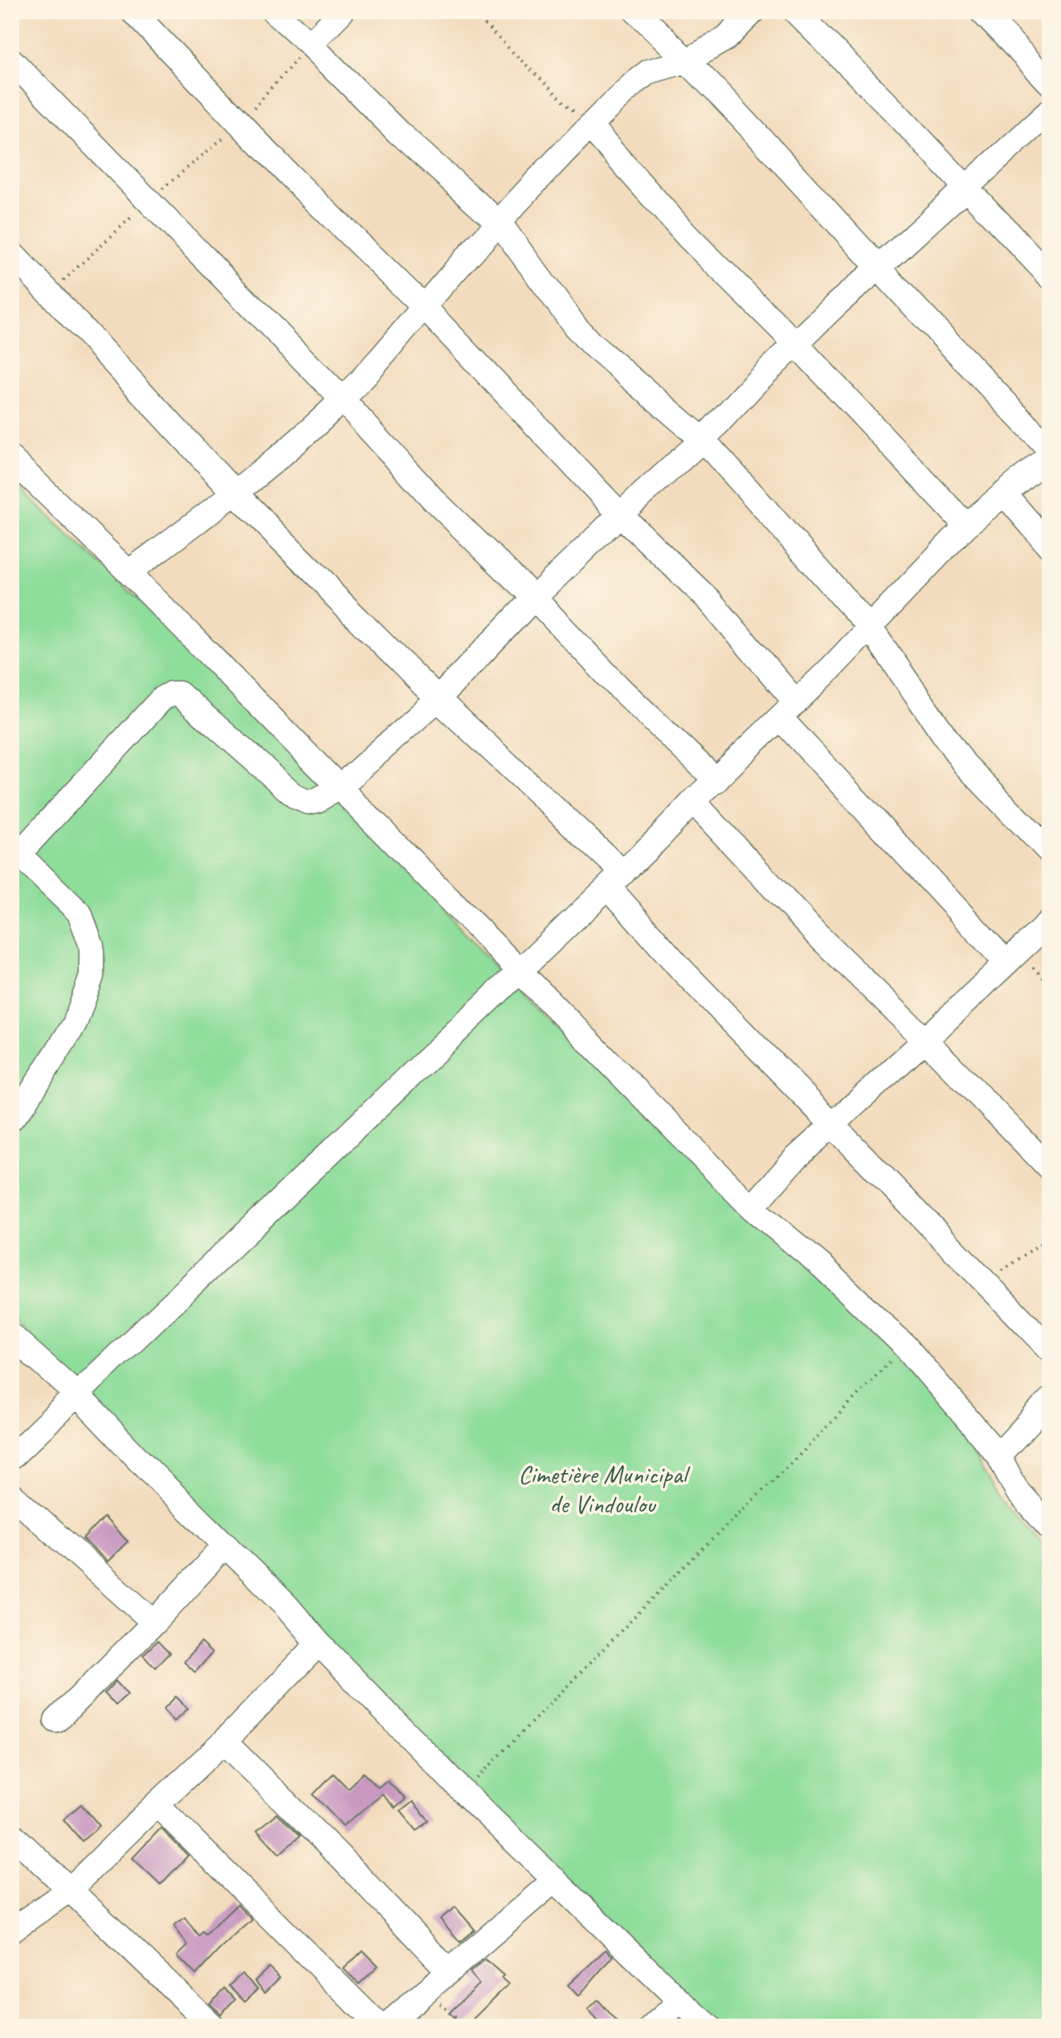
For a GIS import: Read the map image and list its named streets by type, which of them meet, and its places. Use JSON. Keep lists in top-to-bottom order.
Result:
{
  "parks": ["Cimetière Municipal de Vindoulou"]
}
